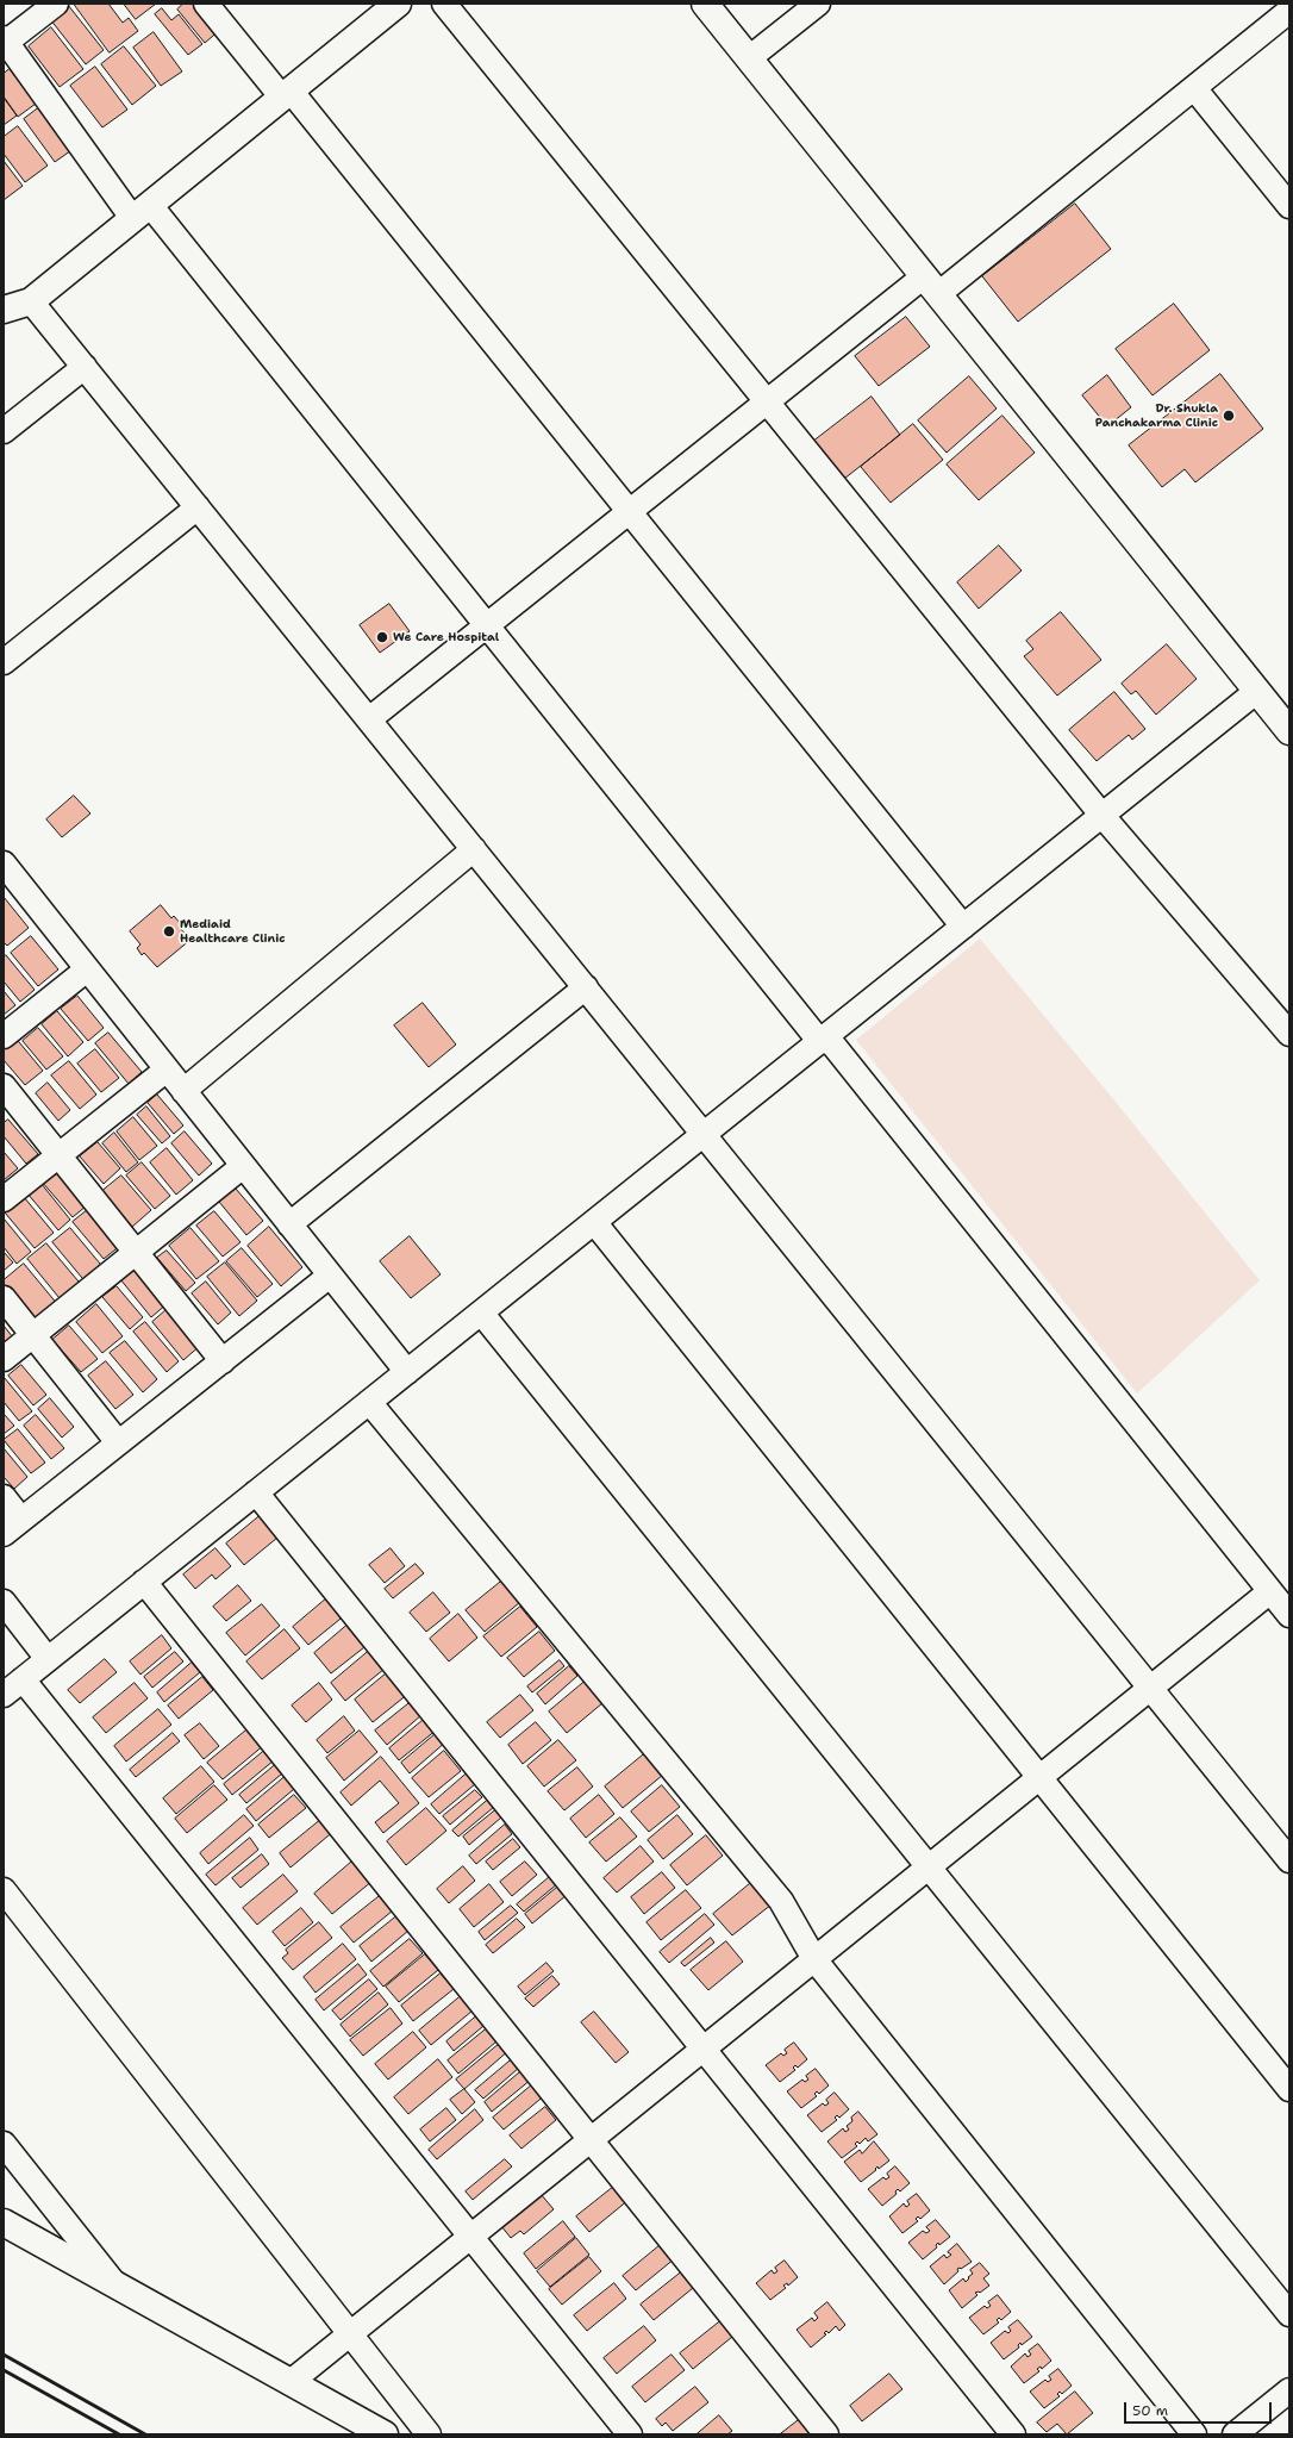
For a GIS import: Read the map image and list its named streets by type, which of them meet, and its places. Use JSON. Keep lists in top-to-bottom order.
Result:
{
  "places": ["Dr. Shukla Panchakarma Clinic", "We Care Hospital", "Mediaid Healthcare Clinic"],
  "scale_bar": "50 m"
}
